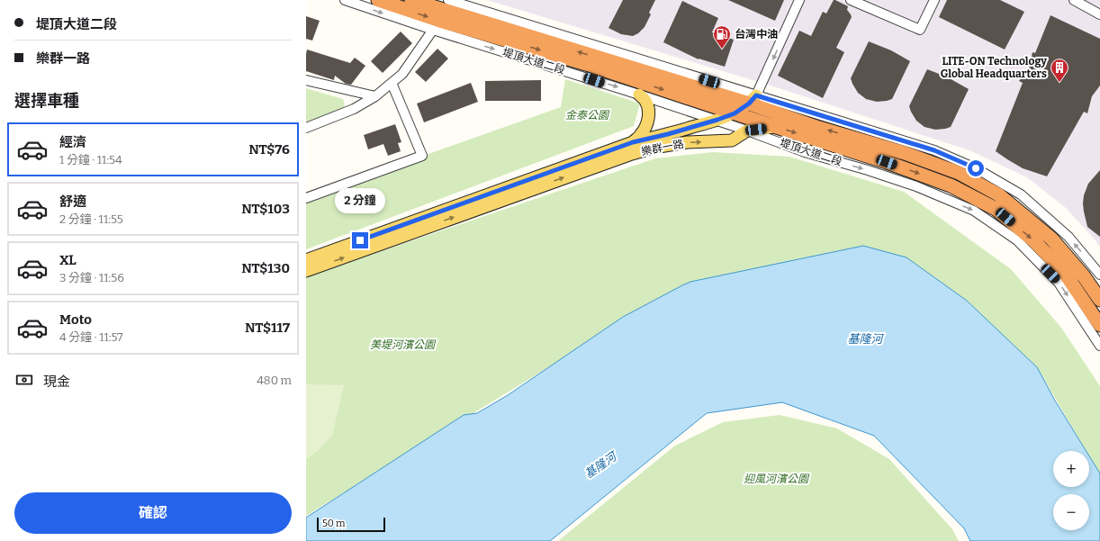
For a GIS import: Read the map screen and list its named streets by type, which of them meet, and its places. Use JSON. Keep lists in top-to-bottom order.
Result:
{
  "streets": {
    "highway": ["堤頂大道二段"],
    "main road": ["樂群一路"]
  },
  "crossings": [
    ["堤頂大道二段", "樂群一路"]
  ],
  "water": ["基隆河"],
  "parks": ["金泰公園", "美堤河濱公園", "迎風河濱公園"],
  "places": {
    "fuel station": ["台灣中油"],
    "building": ["LITE-ON Technology Global Headquarters"]
  },
  "scale_bar": "50 m",
  "page": {
    "banner": ["堤頂大道二段", "樂群一路"],
    "heading": "選擇車種",
    "list": [
      {
        "name": "經濟",
        "note": "1 分鐘 · 11:54",
        "value": "NT$76"
      },
      {
        "name": "舒適",
        "note": "2 分鐘 · 11:55",
        "value": "NT$103"
      },
      {
        "name": "XL",
        "note": "3 分鐘 · 11:56",
        "value": "NT$130"
      },
      {
        "name": "Moto",
        "note": "4 分鐘 · 11:57",
        "value": "NT$117"
      }
    ],
    "bubble": "2 分鐘",
    "pay": ["現金", "480 m"],
    "map_buttons": ["+", "−"],
    "buttons": "確認",
    "scale": "50 m"
  }
}
